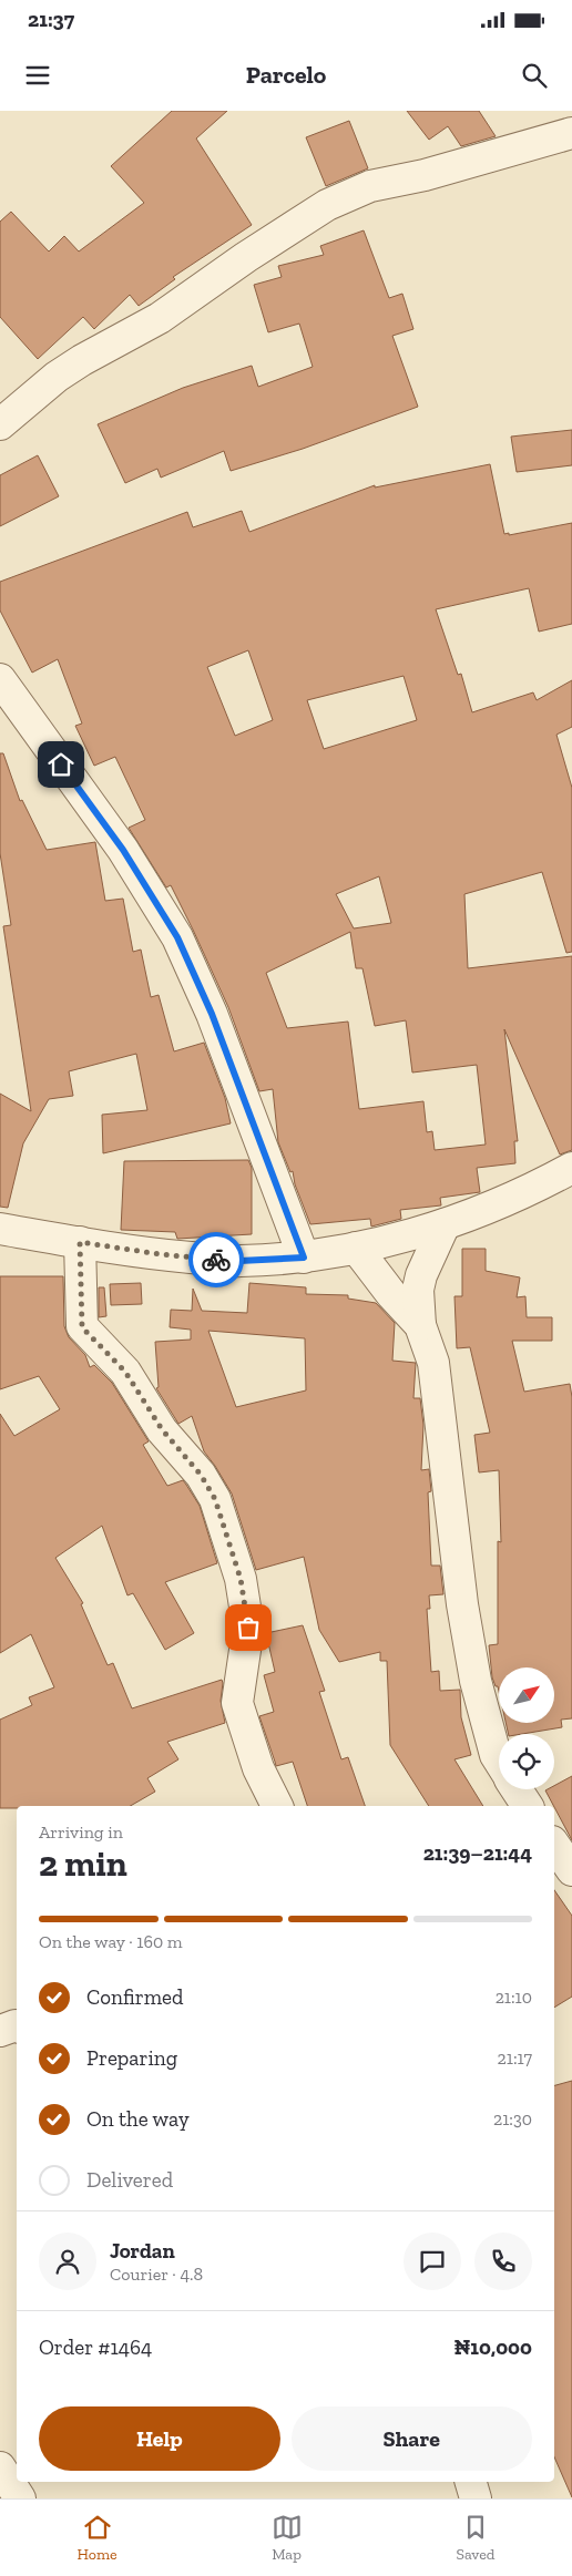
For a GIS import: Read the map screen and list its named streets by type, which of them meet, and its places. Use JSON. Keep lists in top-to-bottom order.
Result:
{
  "north": "top right",
  "page": {
    "status": "21:37",
    "header": "Parcelo",
    "heading": ["2 min", "Arriving in", "21:39–21:44"],
    "panel": [
      "Jordan",
      "Courier · 4.8",
      "Order #1464",
      "₦10,000"
    ],
    "bar": "On the way · 160 m",
    "list": [
      ["Confirmed", "21:10"],
      ["Preparing", "21:17"],
      ["On the way", "21:30"],
      "Delivered"
    ],
    "buttons": ["Help", "Share"],
    "tabs": ["Home", "Map", "Saved"]
  }
}
